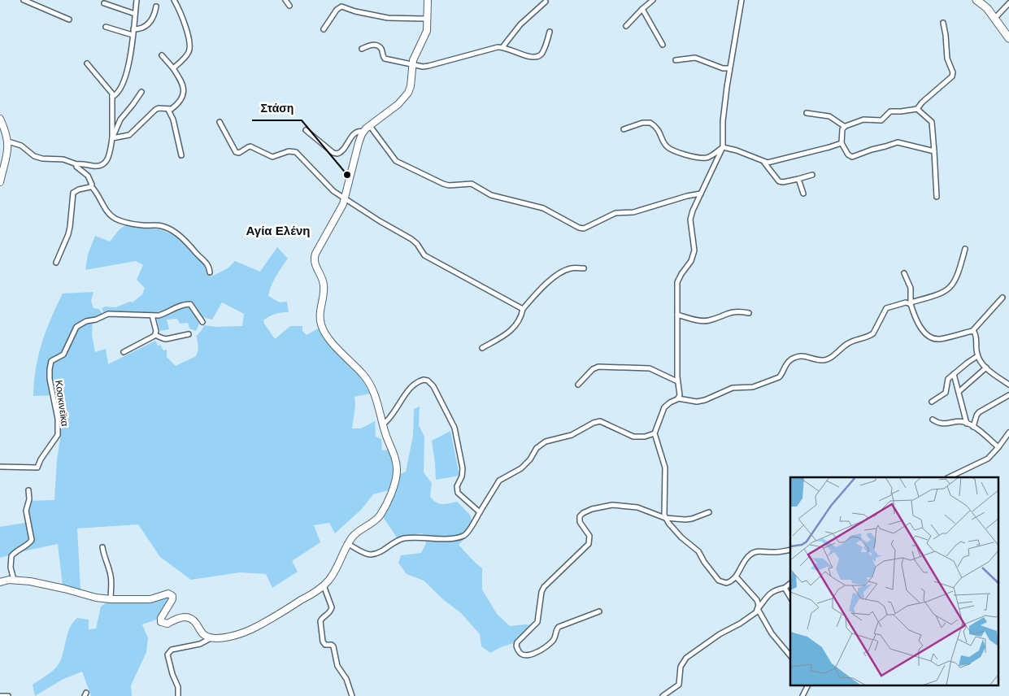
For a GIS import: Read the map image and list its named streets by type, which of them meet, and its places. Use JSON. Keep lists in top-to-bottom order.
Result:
{
  "streets": {
    "street": ["Κοσκινεϊκα"]
  },
  "districts": ["Αγία Ελένη"],
  "places": ["Στάση"]
}
